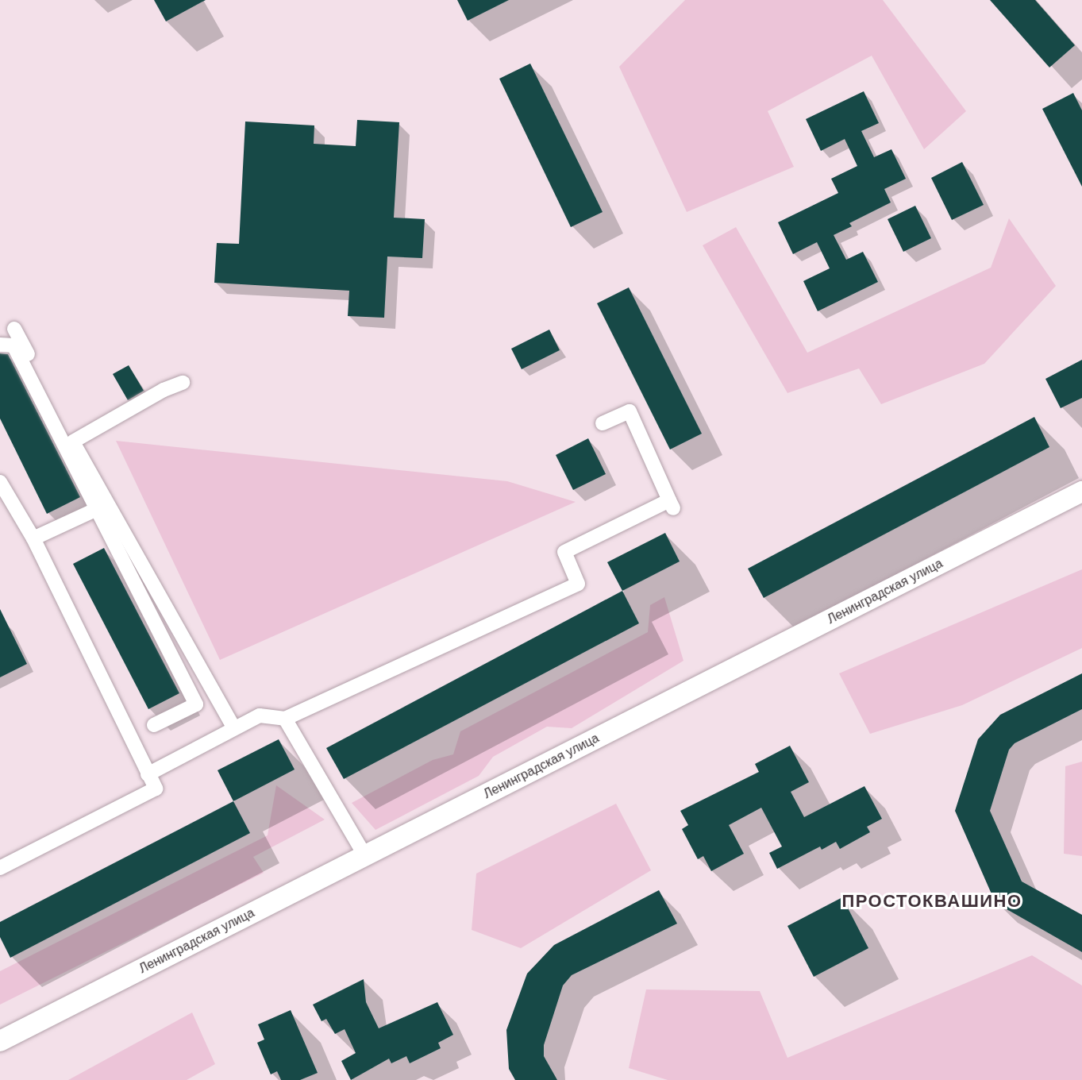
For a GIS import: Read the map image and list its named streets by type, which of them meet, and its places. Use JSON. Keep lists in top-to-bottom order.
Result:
{
  "streets": {
    "main road": ["Ленинградская улица"]
  },
  "districts": ["ПРОСТОКВАШИНО"]
}
